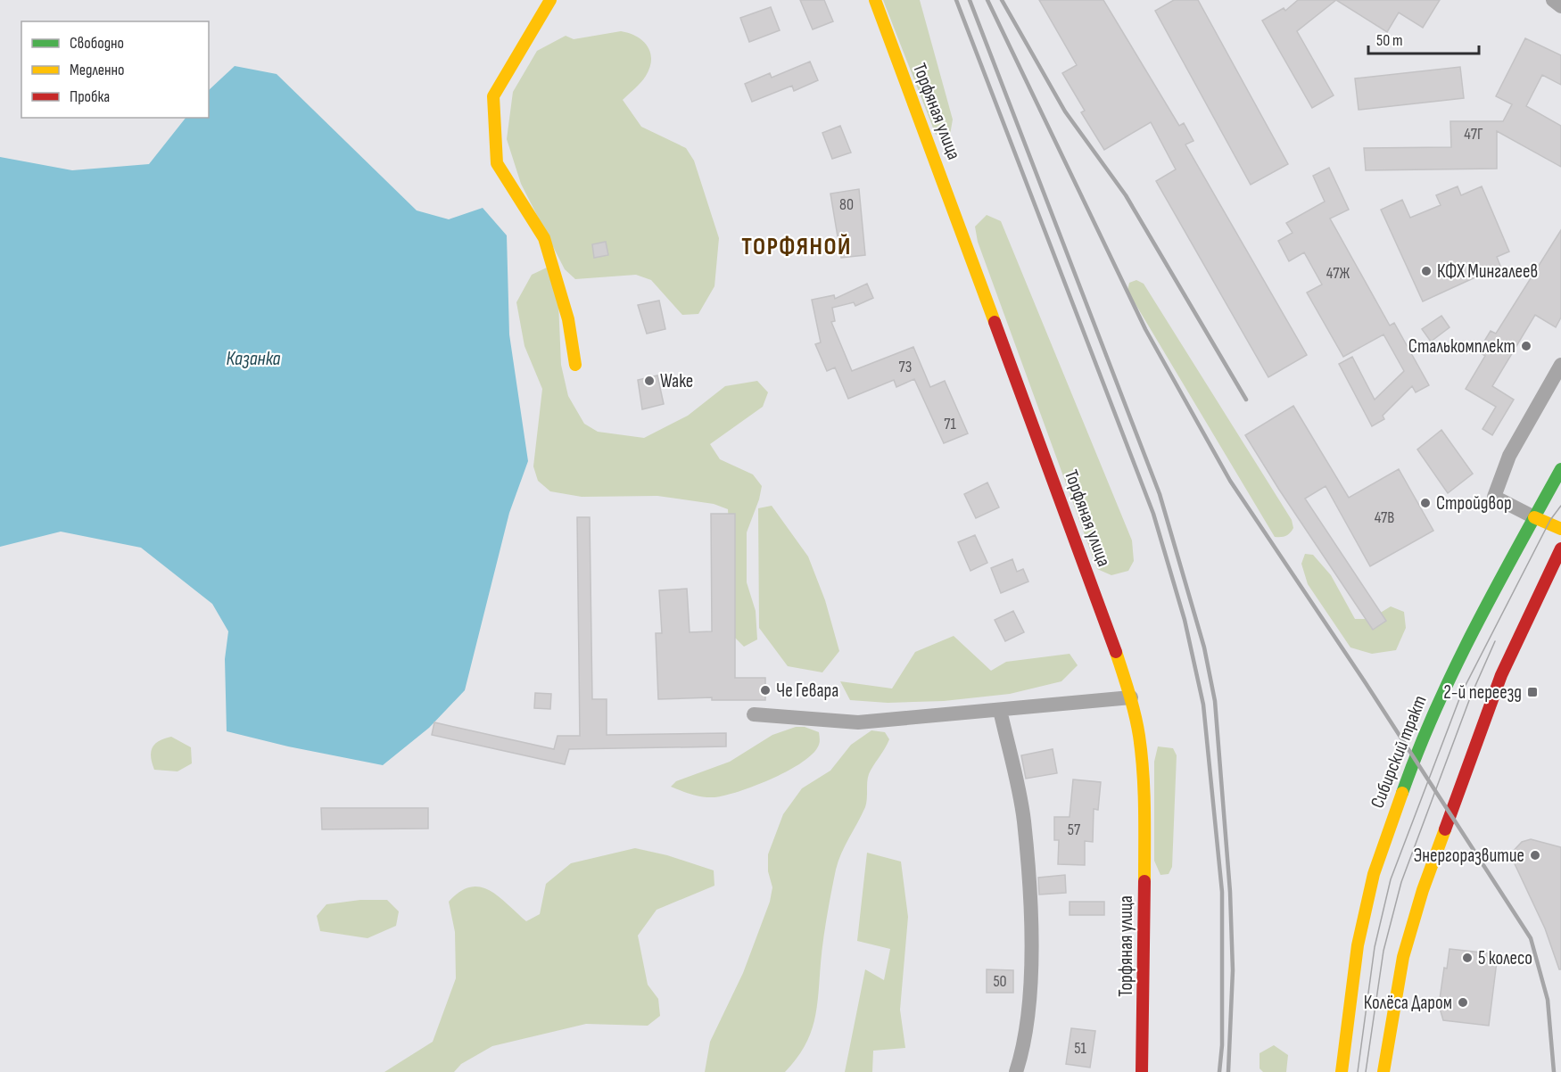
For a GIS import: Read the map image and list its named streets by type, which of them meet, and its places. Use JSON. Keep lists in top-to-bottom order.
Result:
{
  "streets": {
    "street": ["Торфяная улица", "Сибирский тракт"]
  },
  "districts": ["ТОРФЯНОЙ"],
  "water": ["Казанка"],
  "places": {
    "other": [
      "КФХ Мингалеев",
      "Сталькомплект",
      "Wake",
      "Стройдвор",
      "Че Гевара",
      "Энергоразвитие",
      "5 колесо",
      "Колёса Даром"
    ],
    "transit": ["2-й переезд"]
  },
  "house_numbers": [
    "47Г",
    "80",
    "47Ж",
    "73",
    "71",
    "47В",
    "57",
    "50",
    "51"
  ],
  "legend": ["Свободно", "Медленно", "Пробка"],
  "scale_bar": "50 m"
}
